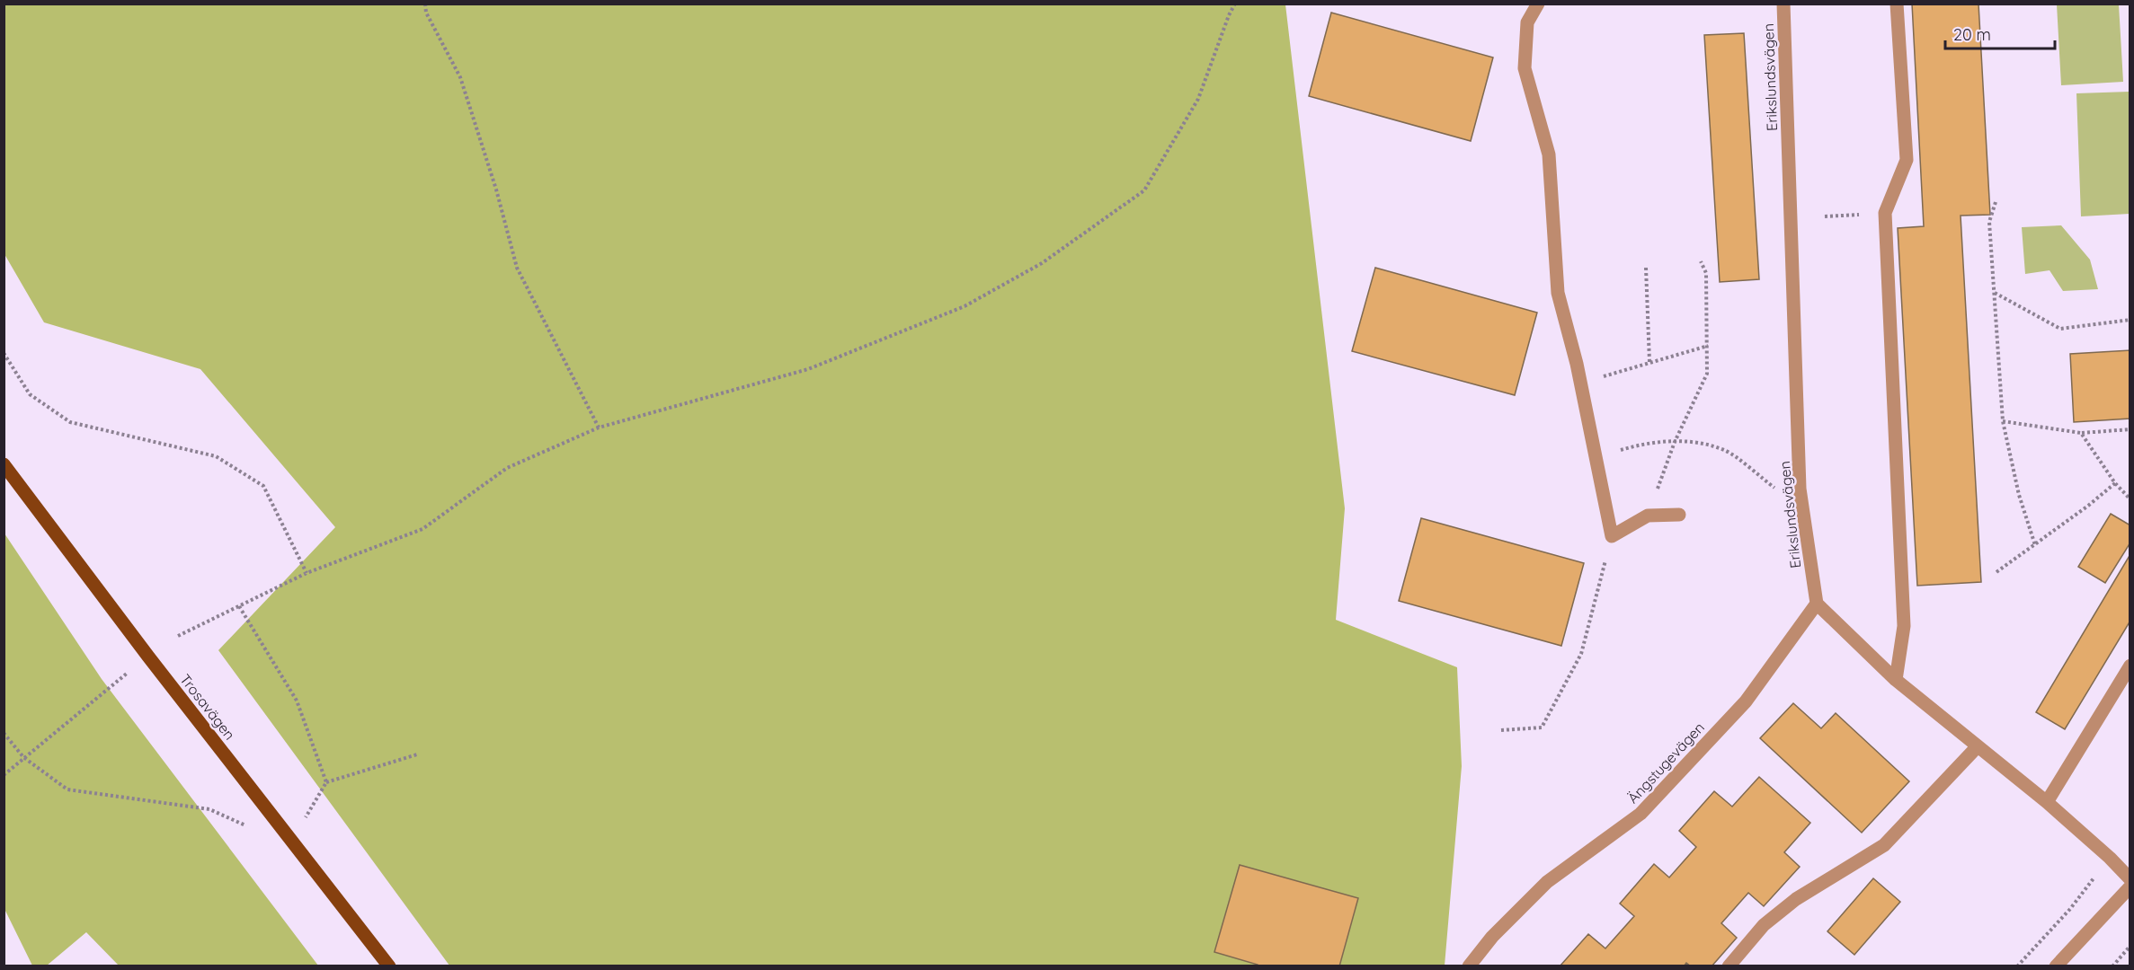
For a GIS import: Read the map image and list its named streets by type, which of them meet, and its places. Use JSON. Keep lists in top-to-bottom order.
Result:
{
  "streets": {
    "main road": ["Trosavägen"],
    "street": ["Erikslundsvägen", "Ängstugevägen"]
  },
  "crossings": [
    ["Erikslundsvägen", "Ängstugevägen"]
  ],
  "scale_bar": "20 m"
}
